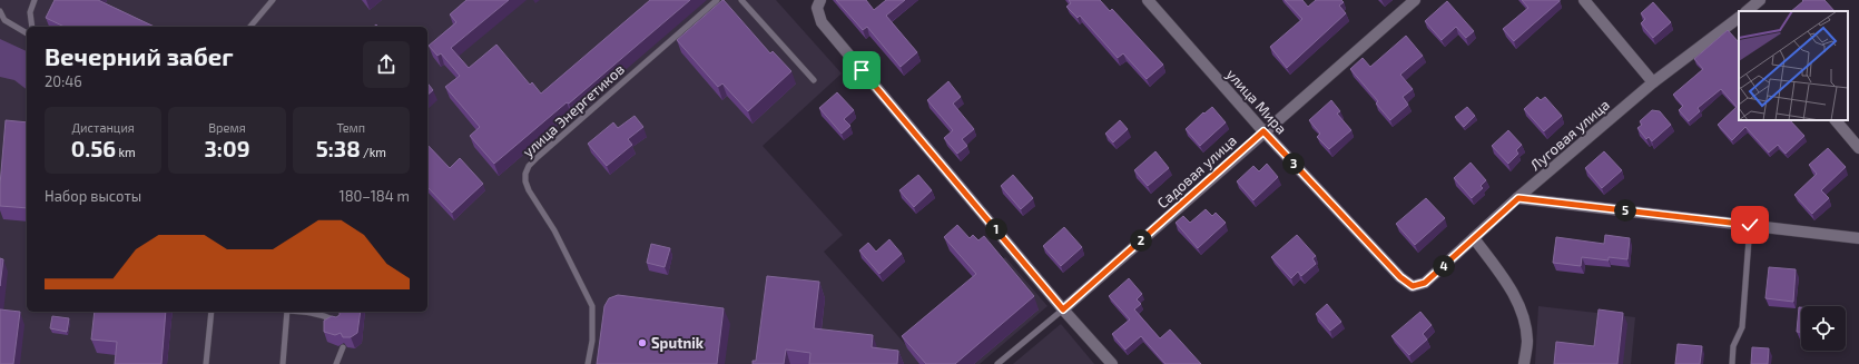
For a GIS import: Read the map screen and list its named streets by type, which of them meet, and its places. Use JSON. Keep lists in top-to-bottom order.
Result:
{
  "streets": {
    "street": ["улица Мира", "Луговая улица", "Садовая улица"],
    "lane": ["улица Энергетиков"]
  },
  "crossings": [
    ["улица Мира", "Луговая улица"],
    ["улица Мира", "Садовая улица"]
  ],
  "places": ["Sputnik"],
  "page": {
    "heading": ["Вечерний забег", "20:46"],
    "stats": [
      ["Дистанция", "0.56 km"],
      ["Время", "3:09"],
      ["Темп", "5:38 /km"]
    ],
    "pins": [
      "3",
      "5",
      "1",
      "2",
      "4"
    ],
    "chart": ["Набор высоты", "180–184 m"]
  }
}
